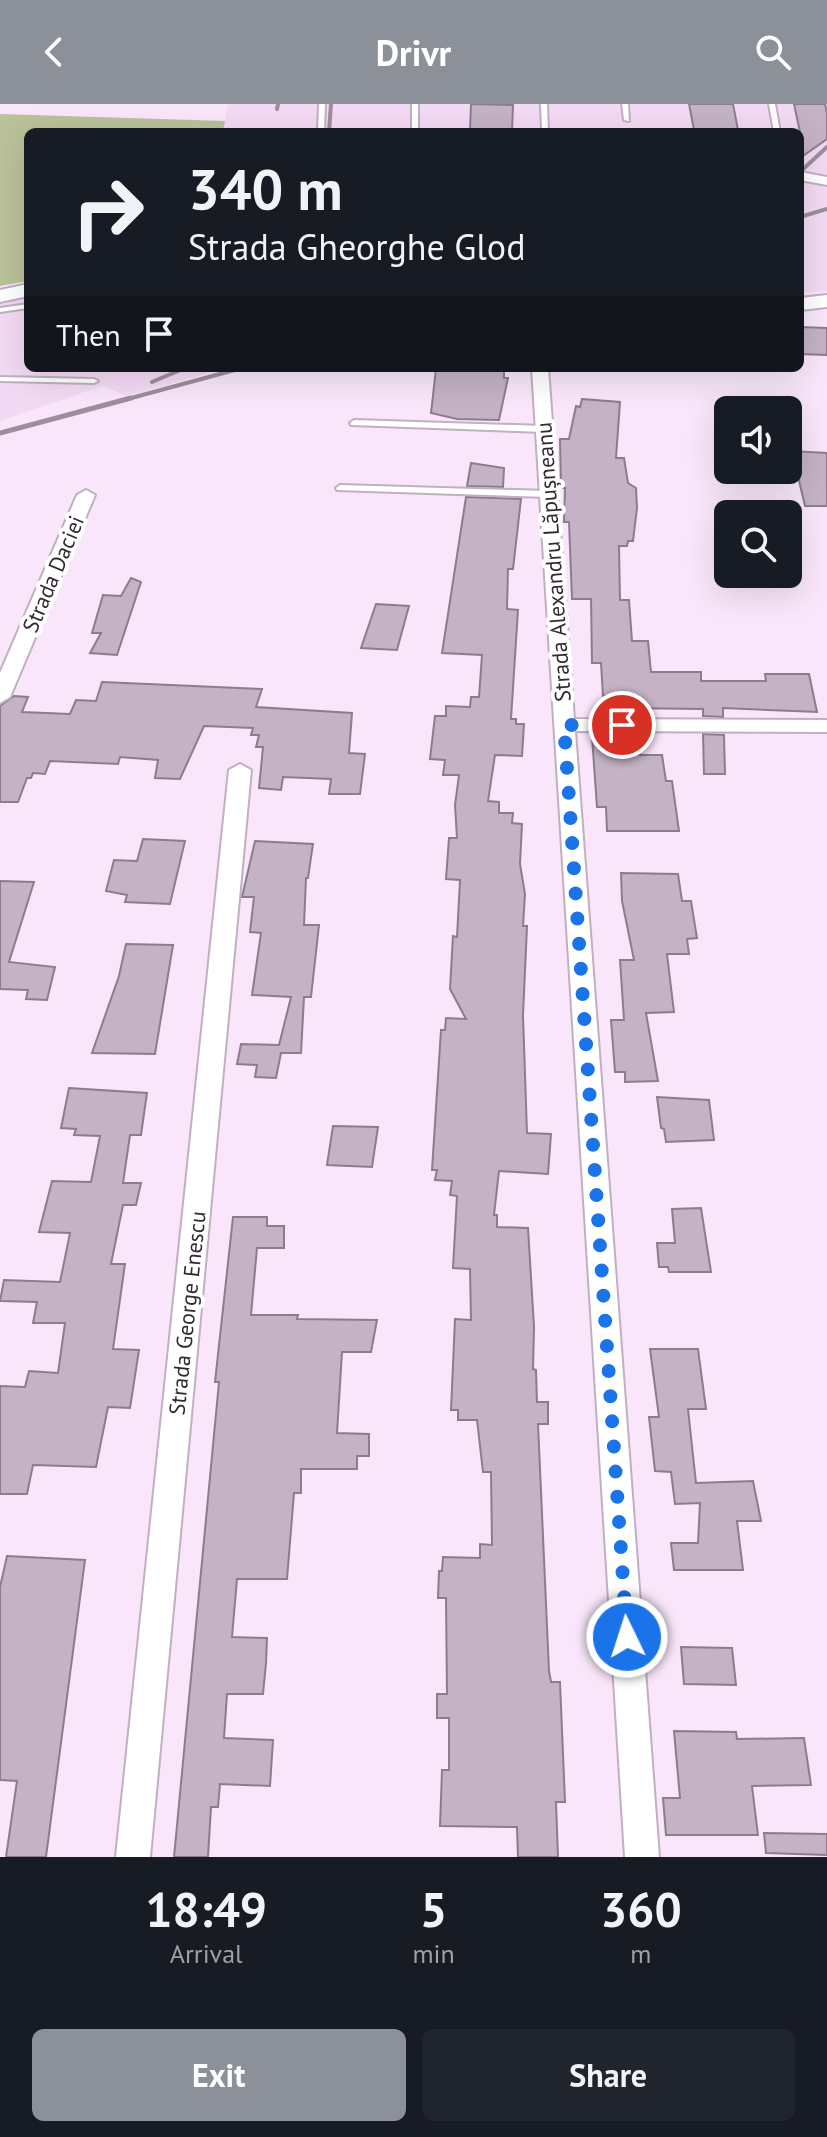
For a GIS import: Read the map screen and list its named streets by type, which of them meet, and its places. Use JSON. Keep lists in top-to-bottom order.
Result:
{
  "streets": {
    "street": ["Strada Alexandru Lăpușneanu", "Strada Daciei", "Strada George Enescu"]
  },
  "page": {
    "header": "Drivr",
    "turn": ["340 m", "Strada Gheorghe Glod"],
    "then": "Then",
    "eta": [
      "18:49",
      "Arrival",
      "5",
      "min",
      "360",
      "m"
    ],
    "buttons": ["Exit", "Share"]
  }
}
